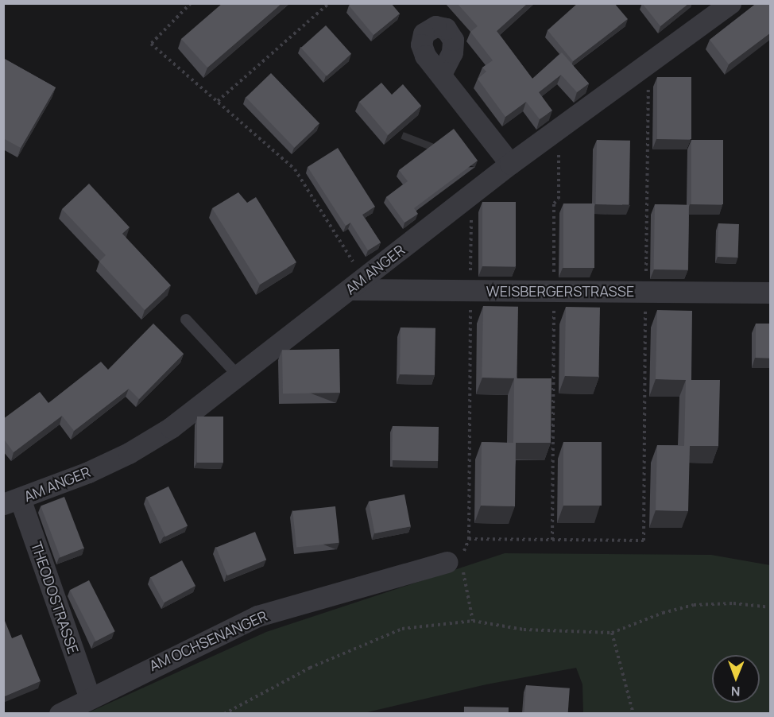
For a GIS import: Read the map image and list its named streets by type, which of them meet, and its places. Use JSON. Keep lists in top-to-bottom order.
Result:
{
  "streets": {
    "street": [
      "AM ANGER",
      "WEISBERGERSTRASSE",
      "THEODOSTRASSE",
      "AM OCHSENANGER"
    ]
  },
  "crossings": [
    ["AM ANGER", "WEISBERGERSTRASSE"],
    ["AM ANGER", "THEODOSTRASSE"],
    ["THEODOSTRASSE", "AM OCHSENANGER"]
  ],
  "north": "bottom"
}
